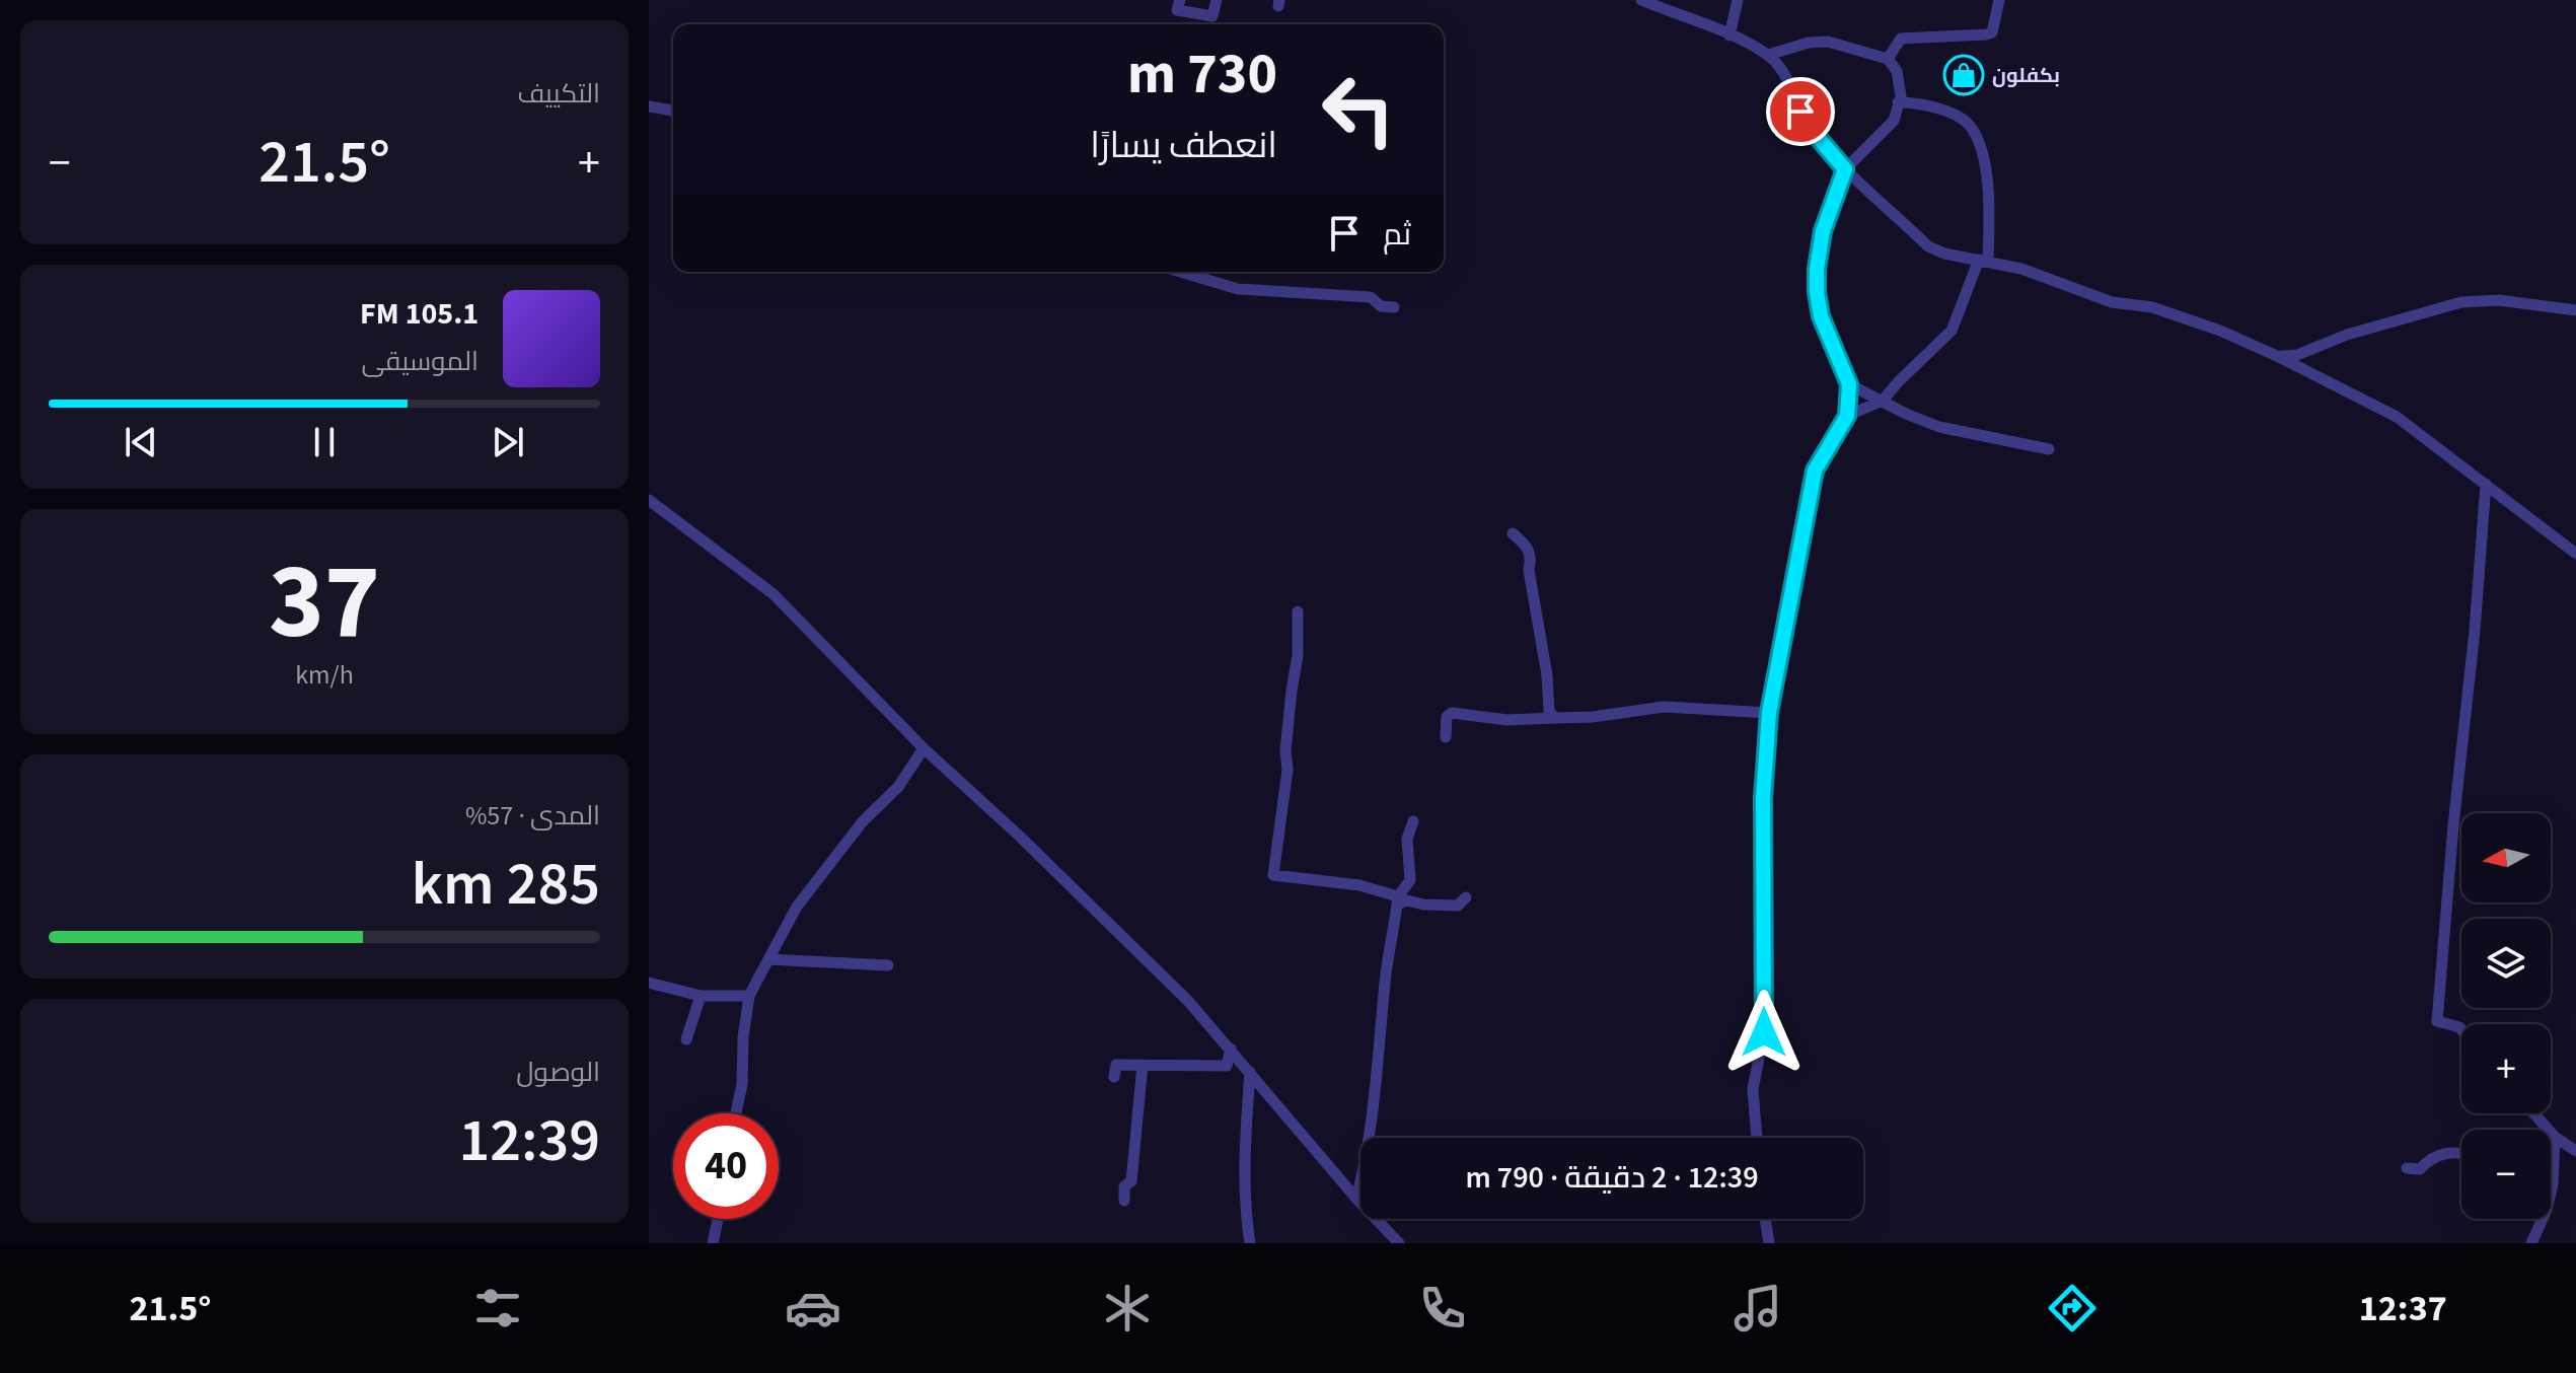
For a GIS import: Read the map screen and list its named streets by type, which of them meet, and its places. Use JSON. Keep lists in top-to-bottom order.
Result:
{
  "places": {
    "shop": ["بكفلون"]
  },
  "north": "left",
  "page": {
    "tile": [
      "التكييف",
      ["37", "km/h"],
      ["المدى · 57%", "285 km"],
      ["الوصول", "12:39"]
    ],
    "turn": ["730 m", "انعطف يسارًا"],
    "heat": ["−", "21.5°", "+"],
    "then": "ثم",
    "song": ["105.1 FM", "الموسيقى"],
    "map_buttons": ["+", "−"],
    "limit": "40",
    "trip": "12:39 · 2 دقيقة · 790 m",
    "tabs": ["12:37", "21.5°"]
  }
}
